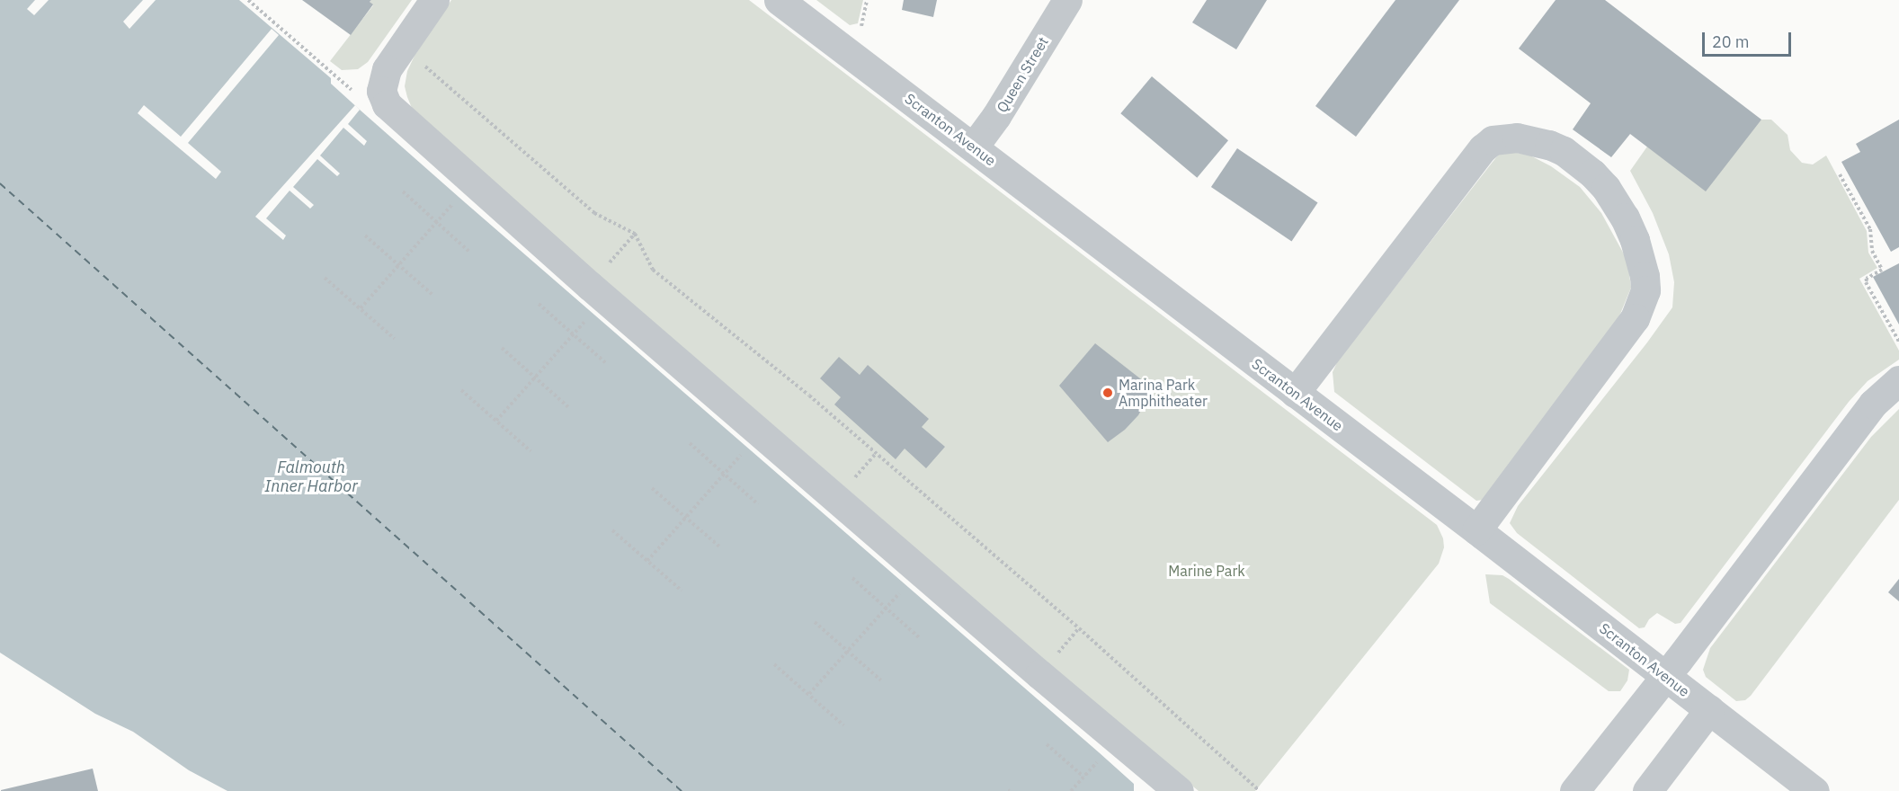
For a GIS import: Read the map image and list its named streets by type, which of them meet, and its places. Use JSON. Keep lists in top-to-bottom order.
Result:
{
  "streets": {
    "street": ["Queen Street", "Scranton Avenue"]
  },
  "crossings": [
    ["Queen Street", "Scranton Avenue"]
  ],
  "water": ["Falmouth Inner Harbor"],
  "parks": ["Marine Park"],
  "places": ["Marina Park Amphitheater"],
  "scale_bar": "20 m"
}
